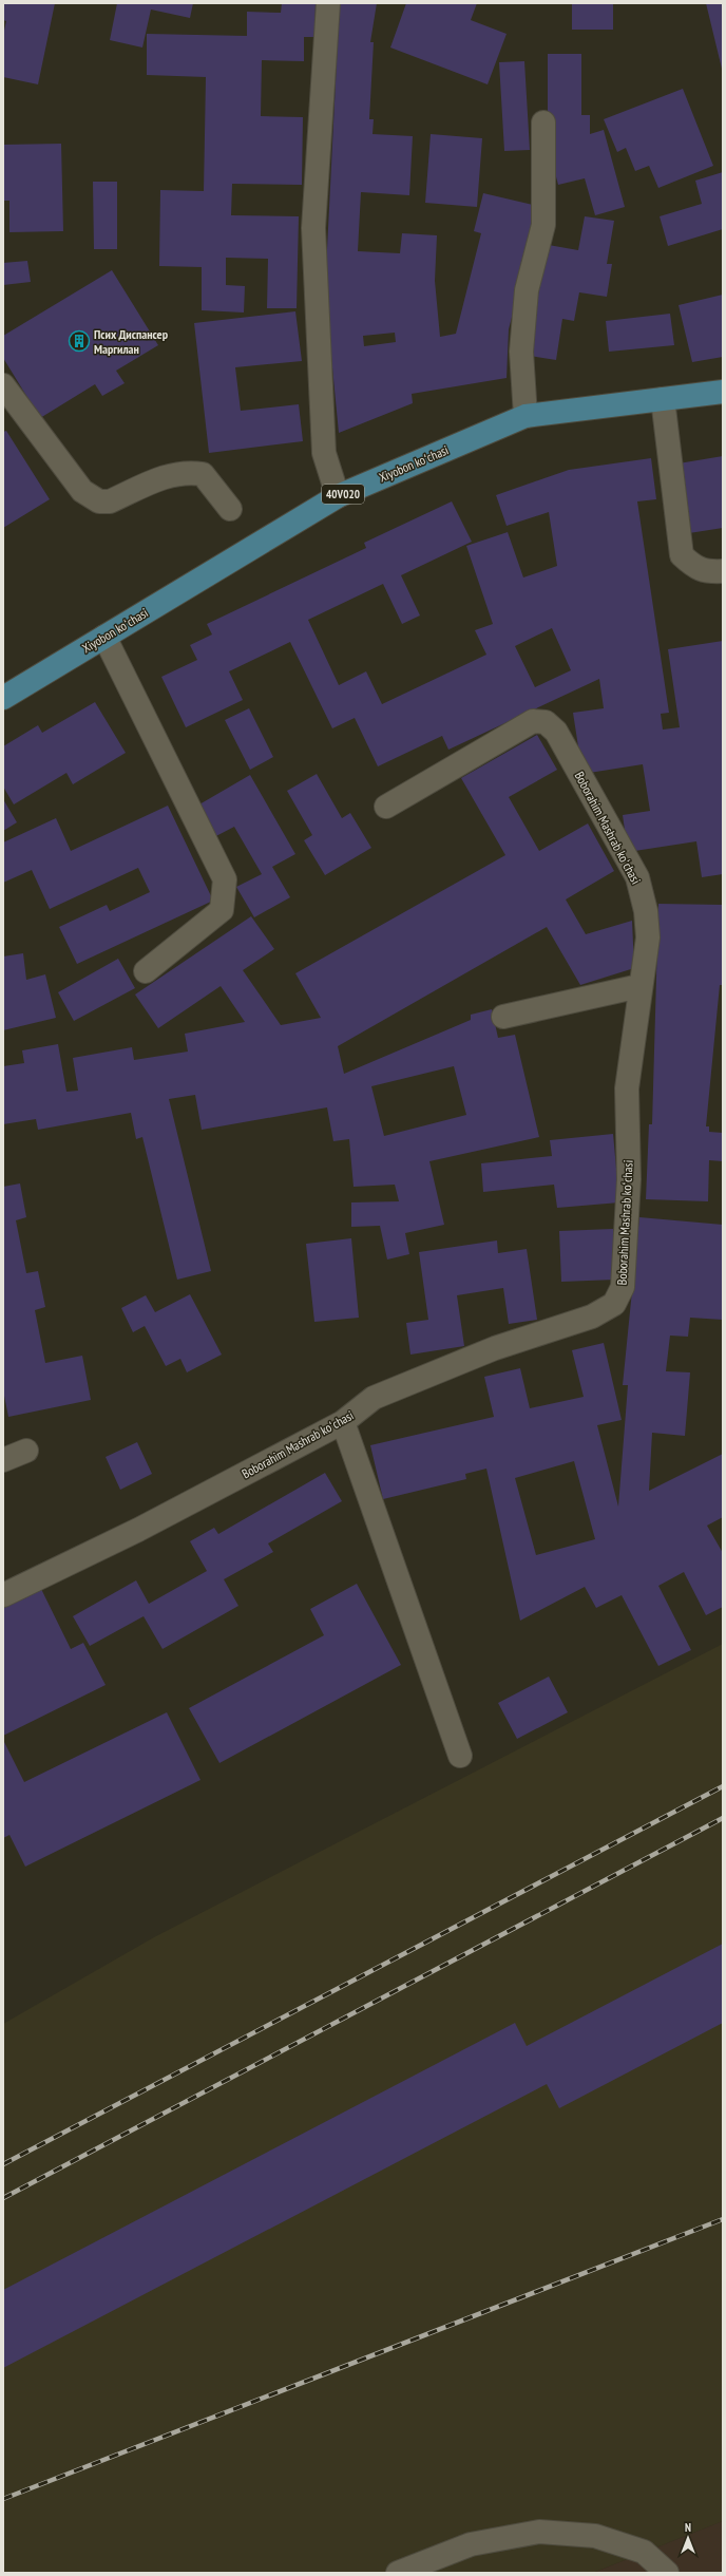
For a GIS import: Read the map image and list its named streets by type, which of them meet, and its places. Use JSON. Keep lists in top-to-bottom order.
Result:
{
  "streets": {
    "main road": ["Xiyobon koʻchasi", "40V020"],
    "street": ["Boborahim Mashrab koʻchasi"]
  },
  "places": {
    "building": ["Псих Диспансер Маргилан"]
  },
  "north": "top"
}
